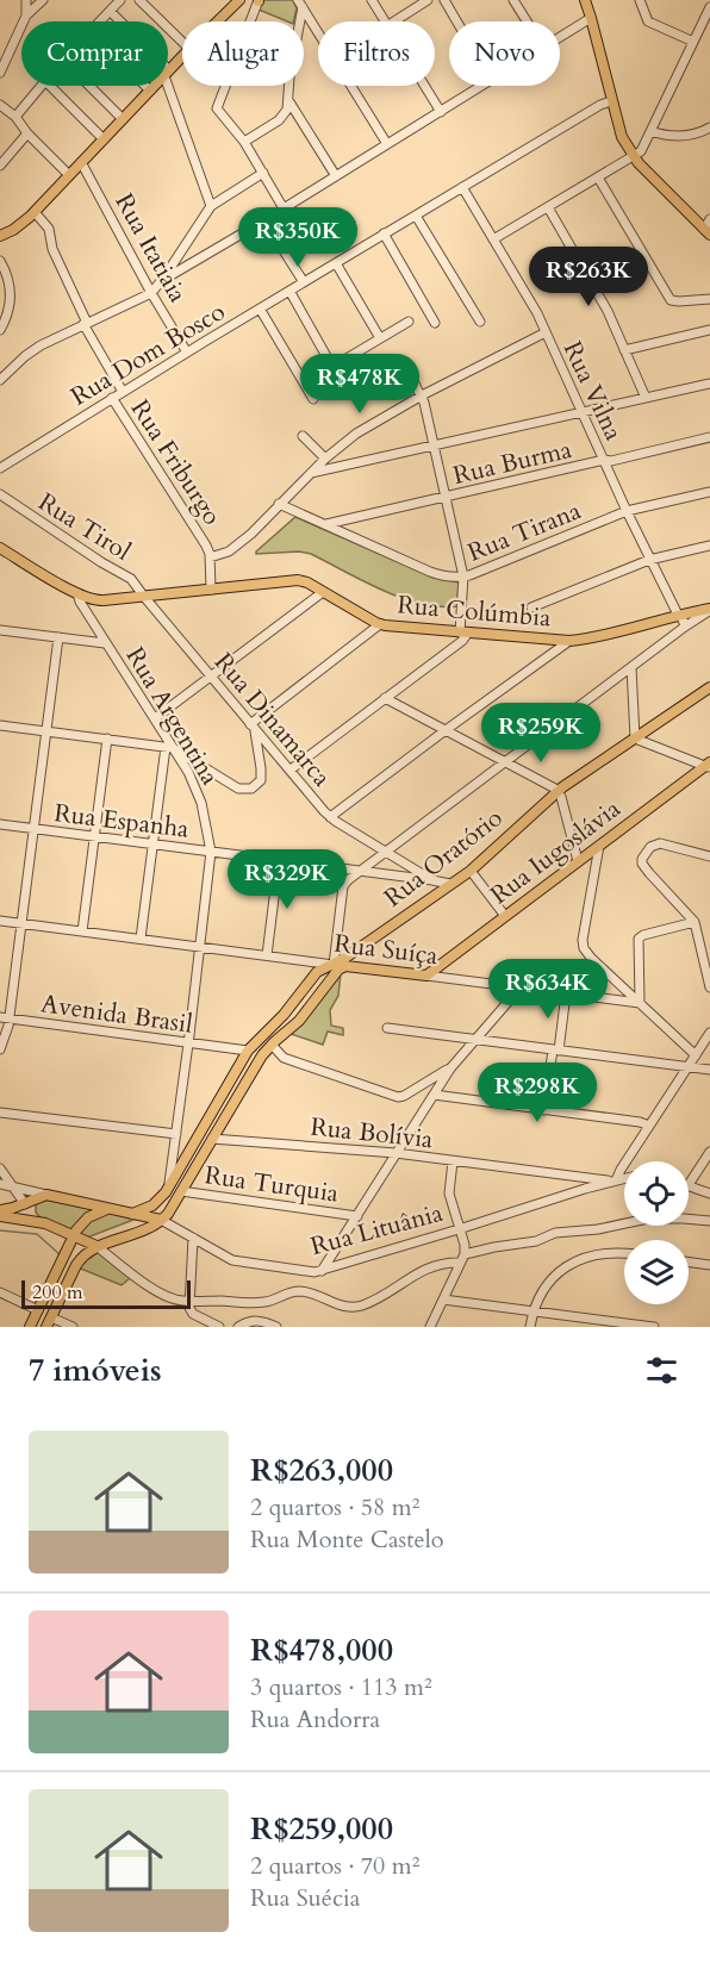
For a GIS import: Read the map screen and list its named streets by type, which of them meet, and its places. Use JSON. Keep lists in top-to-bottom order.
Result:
{
  "streets": {
    "main road": [
      "Rua Colúmbia",
      "Rua Iugoslávia",
      "Rua Oratório",
      "Rua Suíça",
      "Rua Lituânia"
    ],
    "street": [
      "Rua Itatiaia",
      "Rua Dom Bosco",
      "Rua Vilna",
      "Rua Friburgo",
      "Rua Burma",
      "Rua Tirol",
      "Rua Tirana",
      "Rua Argentina",
      "Rua Dinamarca",
      "Rua Espanha",
      "Avenida Brasil",
      "Rua Bolívia",
      "Rua Turquia"
    ]
  },
  "crossings": [
    ["Rua Itatiaia", "Rua Dom Bosco"],
    ["Rua Dom Bosco", "Rua Vilna"],
    ["Rua Dom Bosco", "Rua Friburgo"],
    ["Rua Vilna", "Rua Burma"],
    ["Rua Vilna", "Rua Tirana"],
    ["Rua Vilna", "Rua Colúmbia"],
    ["Rua Friburgo", "Rua Colúmbia"],
    ["Rua Burma", "Rua Tirana"],
    ["Rua Tirol", "Rua Colúmbia"],
    ["Rua Tirol", "Rua Dinamarca"],
    ["Rua Colúmbia", "Rua Argentina"],
    ["Rua Colúmbia", "Rua Dinamarca"],
    ["Rua Argentina", "Rua Espanha"],
    ["Rua Argentina", "Rua Oratório"],
    ["Rua Argentina", "Rua Suíça"],
    ["Rua Argentina", "Avenida Brasil"],
    ["Rua Dinamarca", "Rua Espanha"],
    ["Rua Espanha", "Rua Oratório"],
    ["Rua Iugoslávia", "Rua Suíça"],
    ["Rua Oratório", "Rua Suíça"],
    ["Rua Oratório", "Avenida Brasil"],
    ["Rua Oratório", "Rua Lituânia"],
    ["Rua Bolívia", "Rua Lituânia"]
  ],
  "scale_bar": "200 m",
  "page": {
    "chip": [
      "Comprar",
      "Alugar",
      "Filtros",
      "Novo"
    ],
    "price": [
      "R$350K",
      "R$263K",
      "R$478K",
      "R$259K",
      "R$329K",
      "R$634K",
      "R$298K"
    ],
    "scale": "200 m",
    "heading": "7 imóveis",
    "list": [
      {
        "name": "R$263,000",
        "note": "2 quartos · 58 m² · Rua Monte Castelo"
      },
      {
        "name": "R$478,000",
        "note": "3 quartos · 113 m² · Rua Andorra"
      },
      {
        "name": "R$259,000",
        "note": "2 quartos · 70 m² · Rua Suécia"
      }
    ]
  }
}
